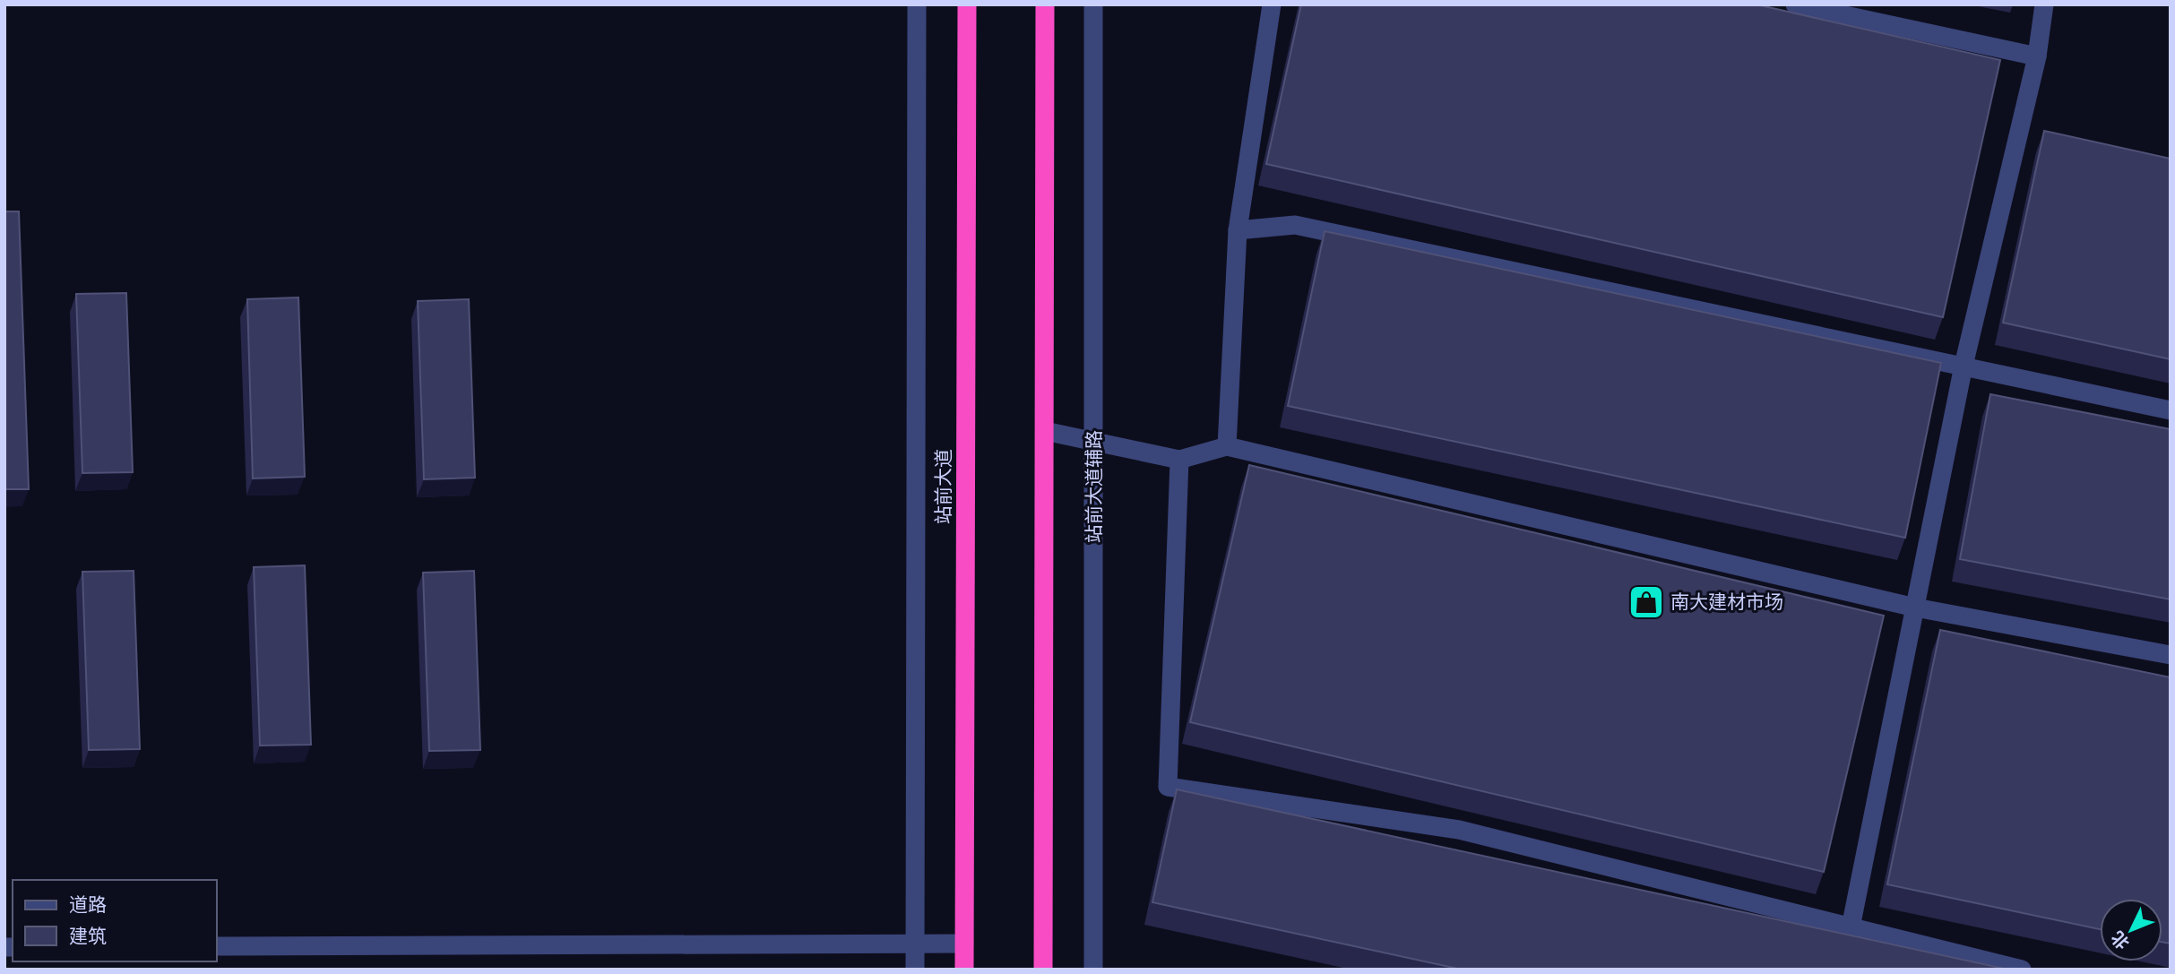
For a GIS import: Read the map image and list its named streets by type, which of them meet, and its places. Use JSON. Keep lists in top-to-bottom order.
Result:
{
  "streets": {
    "highway": ["站前大道"],
    "street": ["站前大道辅路"]
  },
  "places": {
    "shop": ["南大建材市场"]
  },
  "legend": ["道路", "建筑"],
  "north": "bottom left"
}
